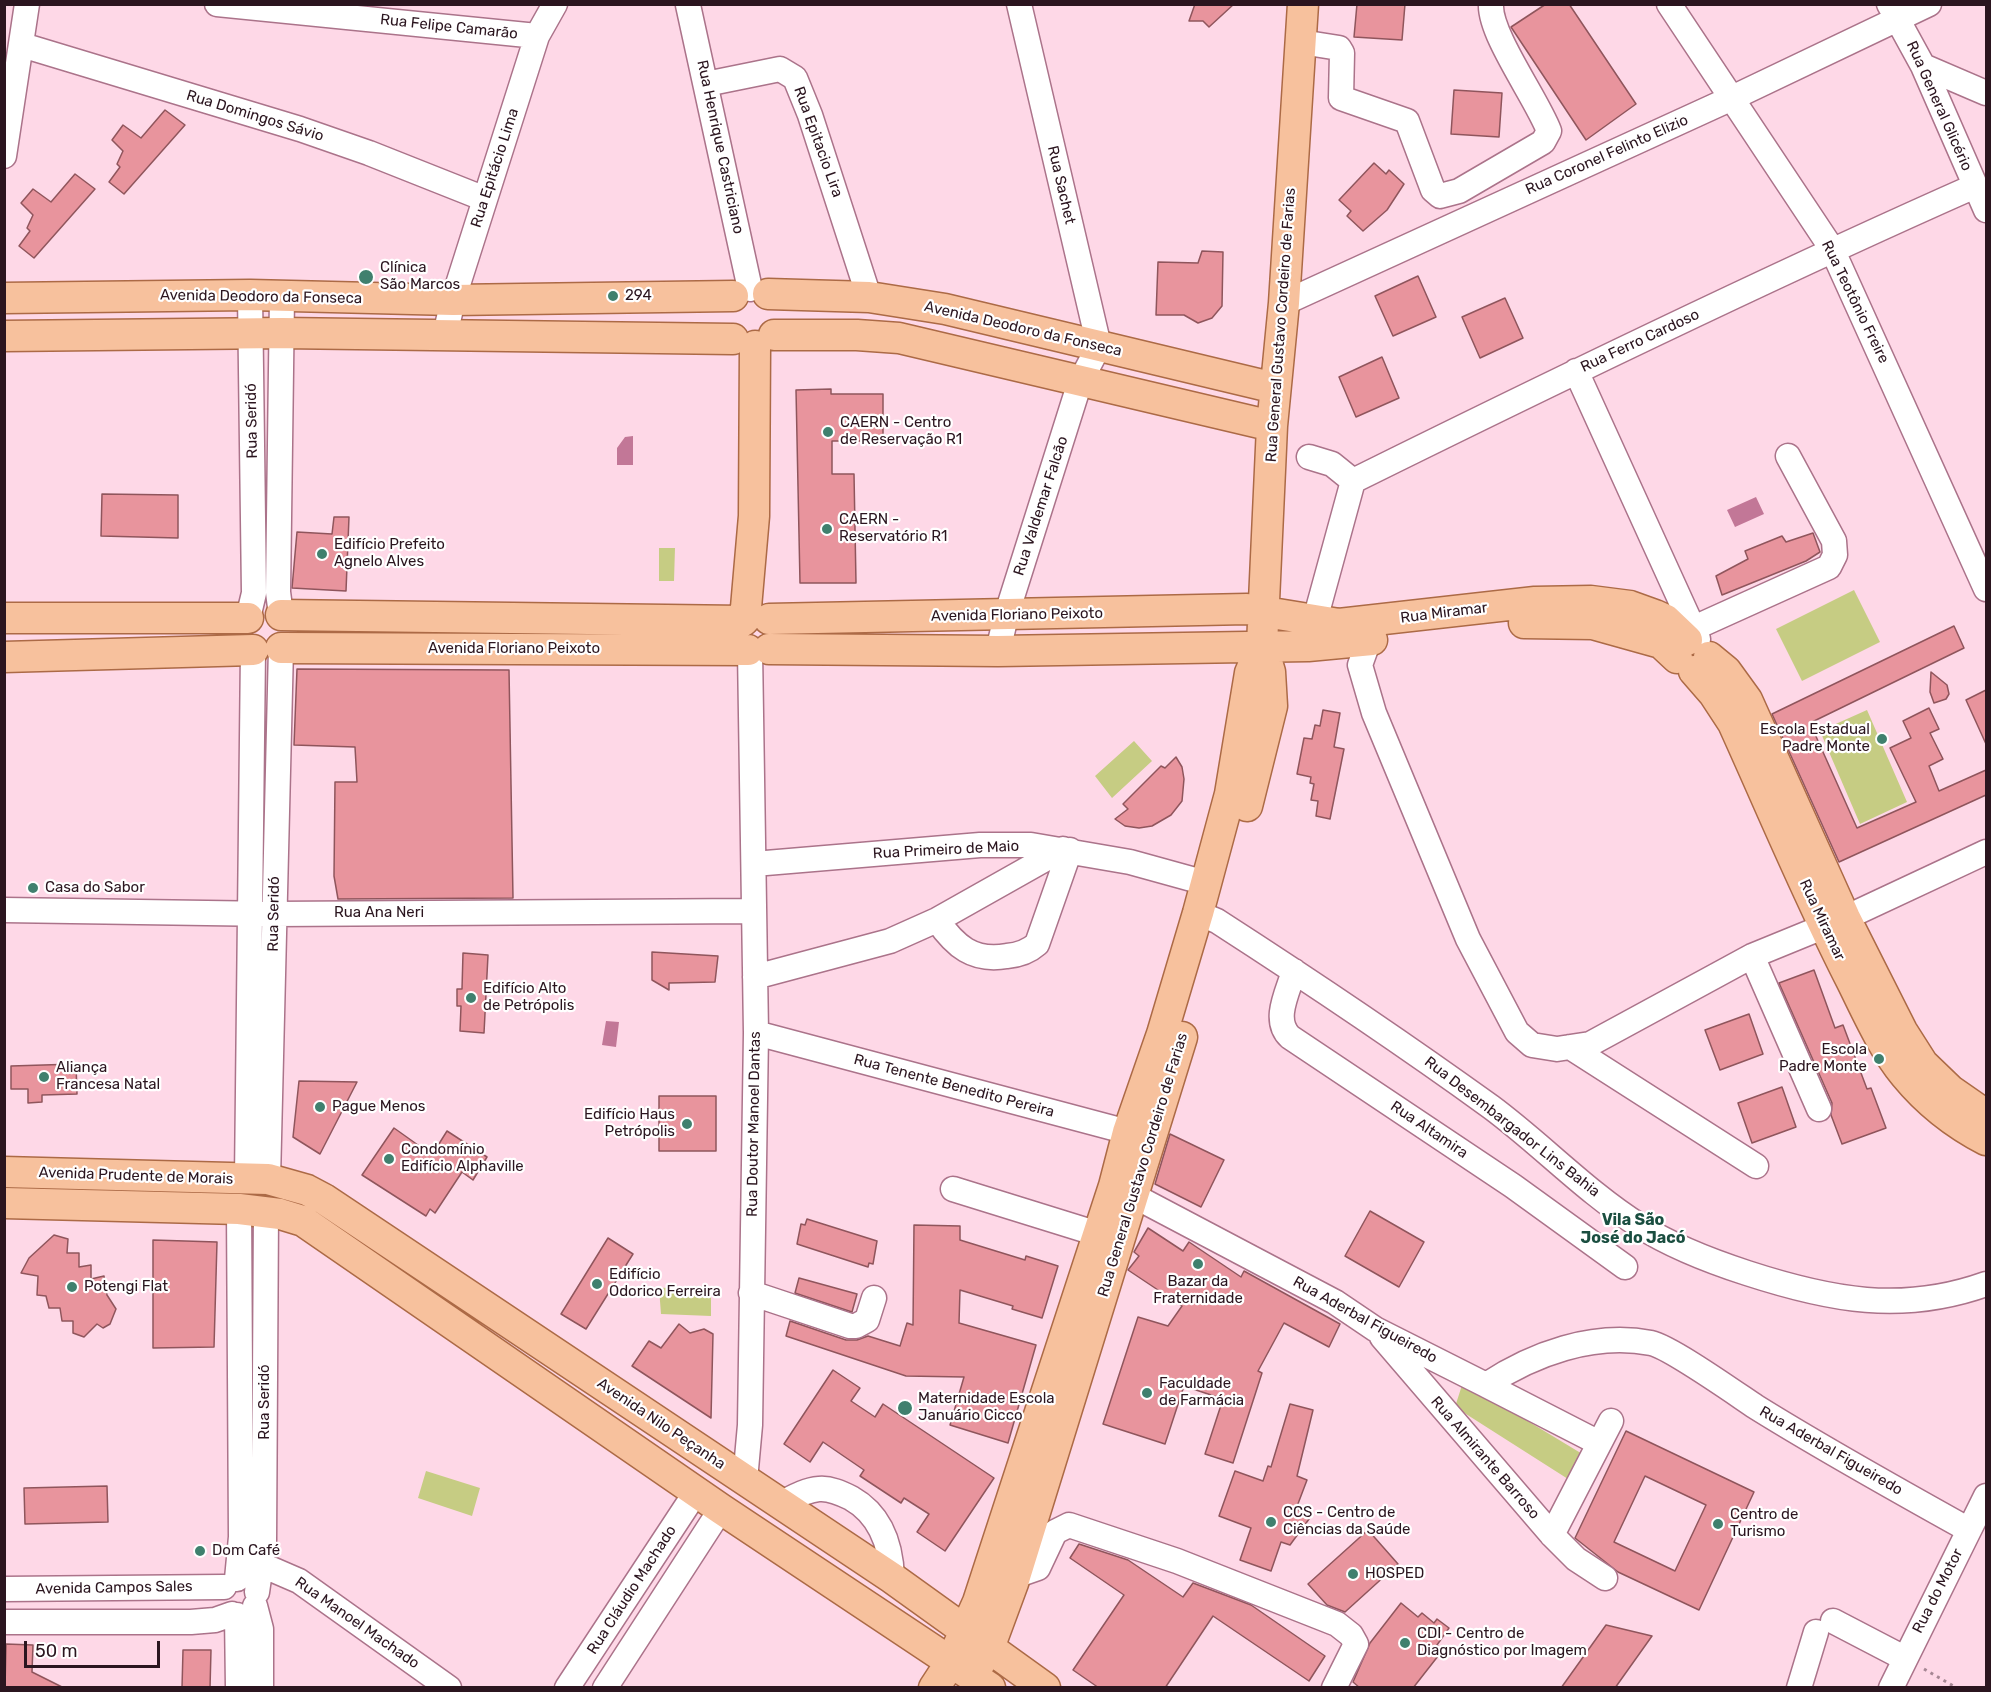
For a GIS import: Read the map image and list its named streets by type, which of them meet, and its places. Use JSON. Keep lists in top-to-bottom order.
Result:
{
  "streets": {
    "main road": [
      "Avenida Deodoro da Fonseca",
      "Rua General Gustavo Cordeiro de Farias",
      "Rua Miramar",
      "Avenida Floriano Peixoto",
      "Avenida Prudente de Morais",
      "Avenida Nilo Peçanha"
    ],
    "street": [
      "Rua Felipe Camarão",
      "Rua General Glicério",
      "Rua Domingos Sávio",
      "Rua Epitacio Lira",
      "Rua Henrique Castriciano",
      "Rua Coronel Felinto Elizio",
      "Rua Epitácio Lima",
      "Rua Sachet",
      "Rua Teotônio Freire",
      "Rua Ferro Cardoso",
      "Rua Seridó",
      "Rua Valdemar Falcão",
      "Rua Primeiro de Maio",
      "Rua Ana Neri",
      "Rua Tenente Benedito Pereira",
      "Rua Doutor Manoel Dantas",
      "Rua Desembargador Lins Bahia",
      "Rua Altamira",
      "Rua Aderbal Figueiredo",
      "Rua Almirante Barroso",
      "Avenida Campos Sales",
      "Rua Cláudio Machado",
      "Rua do Motor",
      "Rua Manoel Machado"
    ]
  },
  "crossings": [
    ["Rua Felipe Camarão", "Rua Epitácio Lima"],
    ["Rua General Glicério", "Rua Coronel Felinto Elizio"],
    ["Rua General Glicério", "Rua Ferro Cardoso"],
    ["Rua Domingos Sávio", "Rua Epitácio Lima"],
    ["Rua Epitacio Lira", "Rua Henrique Castriciano"],
    ["Rua Epitacio Lira", "Avenida Deodoro da Fonseca"],
    ["Rua Henrique Castriciano", "Avenida Deodoro da Fonseca"],
    ["Rua Coronel Felinto Elizio", "Rua Teotônio Freire"],
    ["Rua Coronel Felinto Elizio", "Rua General Gustavo Cordeiro de Farias"],
    ["Rua Epitácio Lima", "Avenida Deodoro da Fonseca"],
    ["Rua Sachet", "Avenida Deodoro da Fonseca"],
    ["Rua Sachet", "Rua Valdemar Falcão"],
    ["Avenida Deodoro da Fonseca", "Rua General Gustavo Cordeiro de Farias"],
    ["Avenida Deodoro da Fonseca", "Rua Seridó"],
    ["Avenida Deodoro da Fonseca", "Rua Valdemar Falcão"],
    ["Rua Teotônio Freire", "Rua Ferro Cardoso"],
    ["Rua General Gustavo Cordeiro de Farias", "Rua Miramar"],
    ["Rua General Gustavo Cordeiro de Farias", "Avenida Floriano Peixoto"],
    ["Rua General Gustavo Cordeiro de Farias", "Rua Primeiro de Maio"],
    ["Rua General Gustavo Cordeiro de Farias", "Rua Tenente Benedito Pereira"],
    ["Rua General Gustavo Cordeiro de Farias", "Rua Desembargador Lins Bahia"],
    ["Rua General Gustavo Cordeiro de Farias", "Rua Aderbal Figueiredo"],
    ["Rua General Gustavo Cordeiro de Farias", "Avenida Nilo Peçanha"],
    ["Rua Seridó", "Avenida Floriano Peixoto"],
    ["Rua Seridó", "Rua Ana Neri"],
    ["Rua Seridó", "Avenida Prudente de Morais"],
    ["Rua Seridó", "Avenida Nilo Peçanha"],
    ["Rua Seridó", "Avenida Campos Sales"],
    ["Rua Seridó", "Rua Manoel Machado"],
    ["Rua Valdemar Falcão", "Avenida Floriano Peixoto"],
    ["Rua Miramar", "Avenida Floriano Peixoto"],
    ["Avenida Floriano Peixoto", "Rua Doutor Manoel Dantas"],
    ["Rua Primeiro de Maio", "Rua Doutor Manoel Dantas"],
    ["Rua Ana Neri", "Rua Doutor Manoel Dantas"],
    ["Rua Tenente Benedito Pereira", "Rua Doutor Manoel Dantas"],
    ["Rua Doutor Manoel Dantas", "Avenida Nilo Peçanha"],
    ["Rua Desembargador Lins Bahia", "Rua Altamira"],
    ["Avenida Prudente de Morais", "Avenida Nilo Peçanha"],
    ["Rua Aderbal Figueiredo", "Rua Almirante Barroso"],
    ["Rua Aderbal Figueiredo", "Rua do Motor"]
  ],
  "districts": ["Vila São José do Jacó"],
  "places": [
    "Clínica São Marcos",
    "294",
    "CAERN - Centro de Reservação R1",
    "CAERN - Reservatório R1",
    "Edifício Prefeito Agnelo Alves",
    "Escola Estadual Padre Monte",
    "Casa do Sabor",
    "Edifício Alto de Petrópolis",
    "Escola Padre Monte",
    "Aliança Francesa Natal",
    "Pague Menos",
    "Edifício Haus Petrópolis",
    "Condomínio Edifício Alphaville",
    "Bazar da Fraternidade",
    "Edifício Odorico Ferreira",
    "Potengi Flat",
    "Faculdade de Farmácia",
    "Maternidade Escola Januário Cicco",
    "CCS - Centro de Ciências da Saúde",
    "Centro de Turismo",
    "Dom Café",
    "HOSPED",
    "CDI - Centro de Diagnóstico por Imagem"
  ],
  "scale_bar": "50 m"
}
